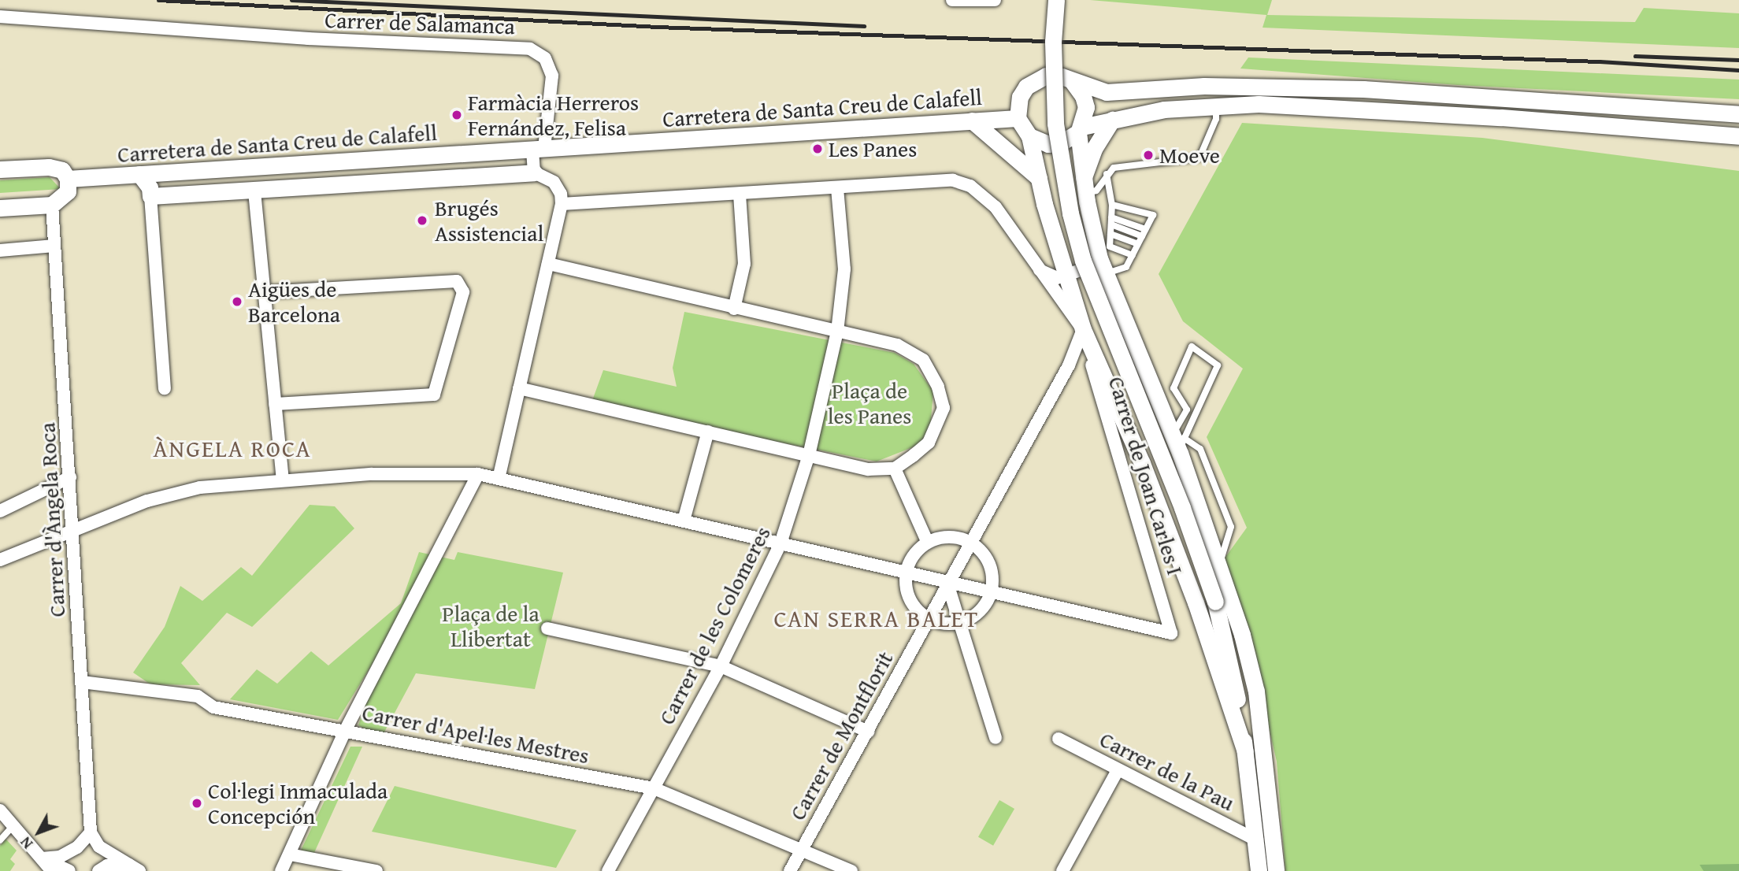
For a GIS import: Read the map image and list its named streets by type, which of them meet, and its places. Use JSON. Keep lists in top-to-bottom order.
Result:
{
  "streets": {
    "street": [
      "Carrer de Salamanca",
      "Carretera de Santa Creu de Calafell",
      "Carrer de Joan Carles I",
      "Carrer d'Àngela Roca",
      "Carrer de les Colomeres",
      "Carrer d'Apel·les Mestres",
      "Carrer de Montflorit",
      "Carrer de la Pau"
    ]
  },
  "crossings": [
    ["Carrer de Salamanca", "Carretera de Santa Creu de Calafell"],
    ["Carrer d'Àngela Roca", "Carrer d'Apel·les Mestres"],
    ["Carrer de les Colomeres", "Carrer d'Apel·les Mestres"],
    ["Carrer d'Apel·les Mestres", "Carrer de Montflorit"]
  ],
  "districts": ["ÀNGELA ROCA", "CAN SERRA BALET"],
  "parks": ["Plaça de les Panes", "Plaça de la Llibertat"],
  "places": [
    "Farmàcia Herreros Fernández, Felisa",
    "Les Panes",
    "Moeve",
    "Brugés Assistencial",
    "Aigües de Barcelona",
    "Col·legi Inmaculada Concepción"
  ],
  "north": "bottom left"
}
